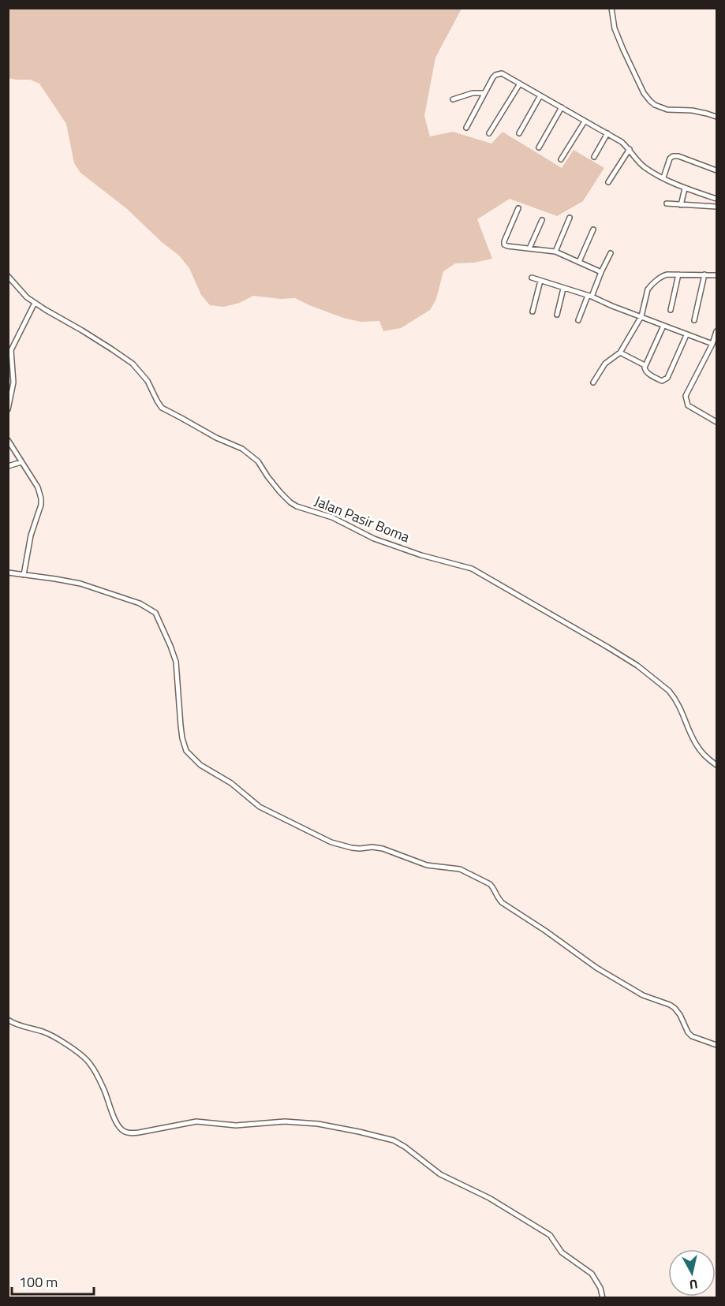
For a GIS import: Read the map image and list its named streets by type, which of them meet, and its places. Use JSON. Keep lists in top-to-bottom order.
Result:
{
  "streets": {
    "street": ["Jalan Pasir Boma"]
  },
  "scale_bar": "100 m",
  "north": "bottom"
}
